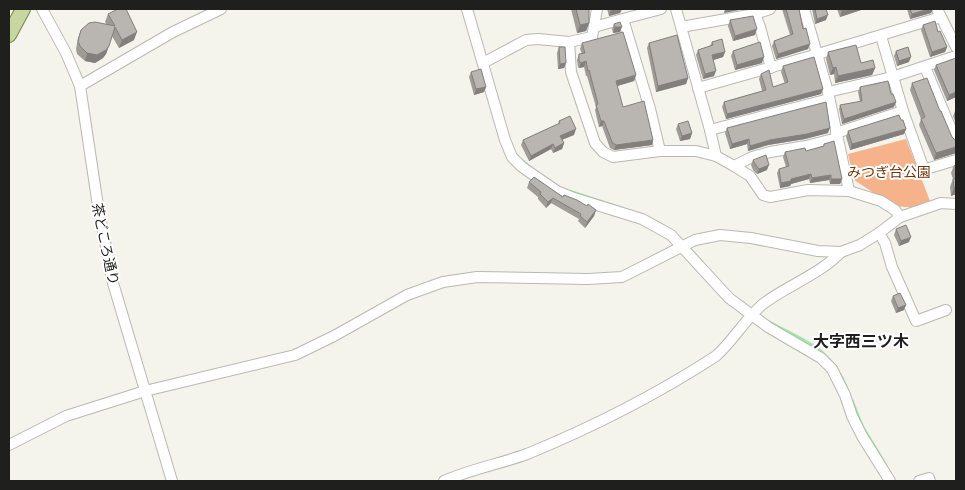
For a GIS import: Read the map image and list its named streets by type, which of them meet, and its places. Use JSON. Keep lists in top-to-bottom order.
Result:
{
  "streets": {
    "street": ["茶どころ通り"]
  },
  "districts": ["大字西三ツ木"],
  "parks": ["みつぎ台公園"]
}
